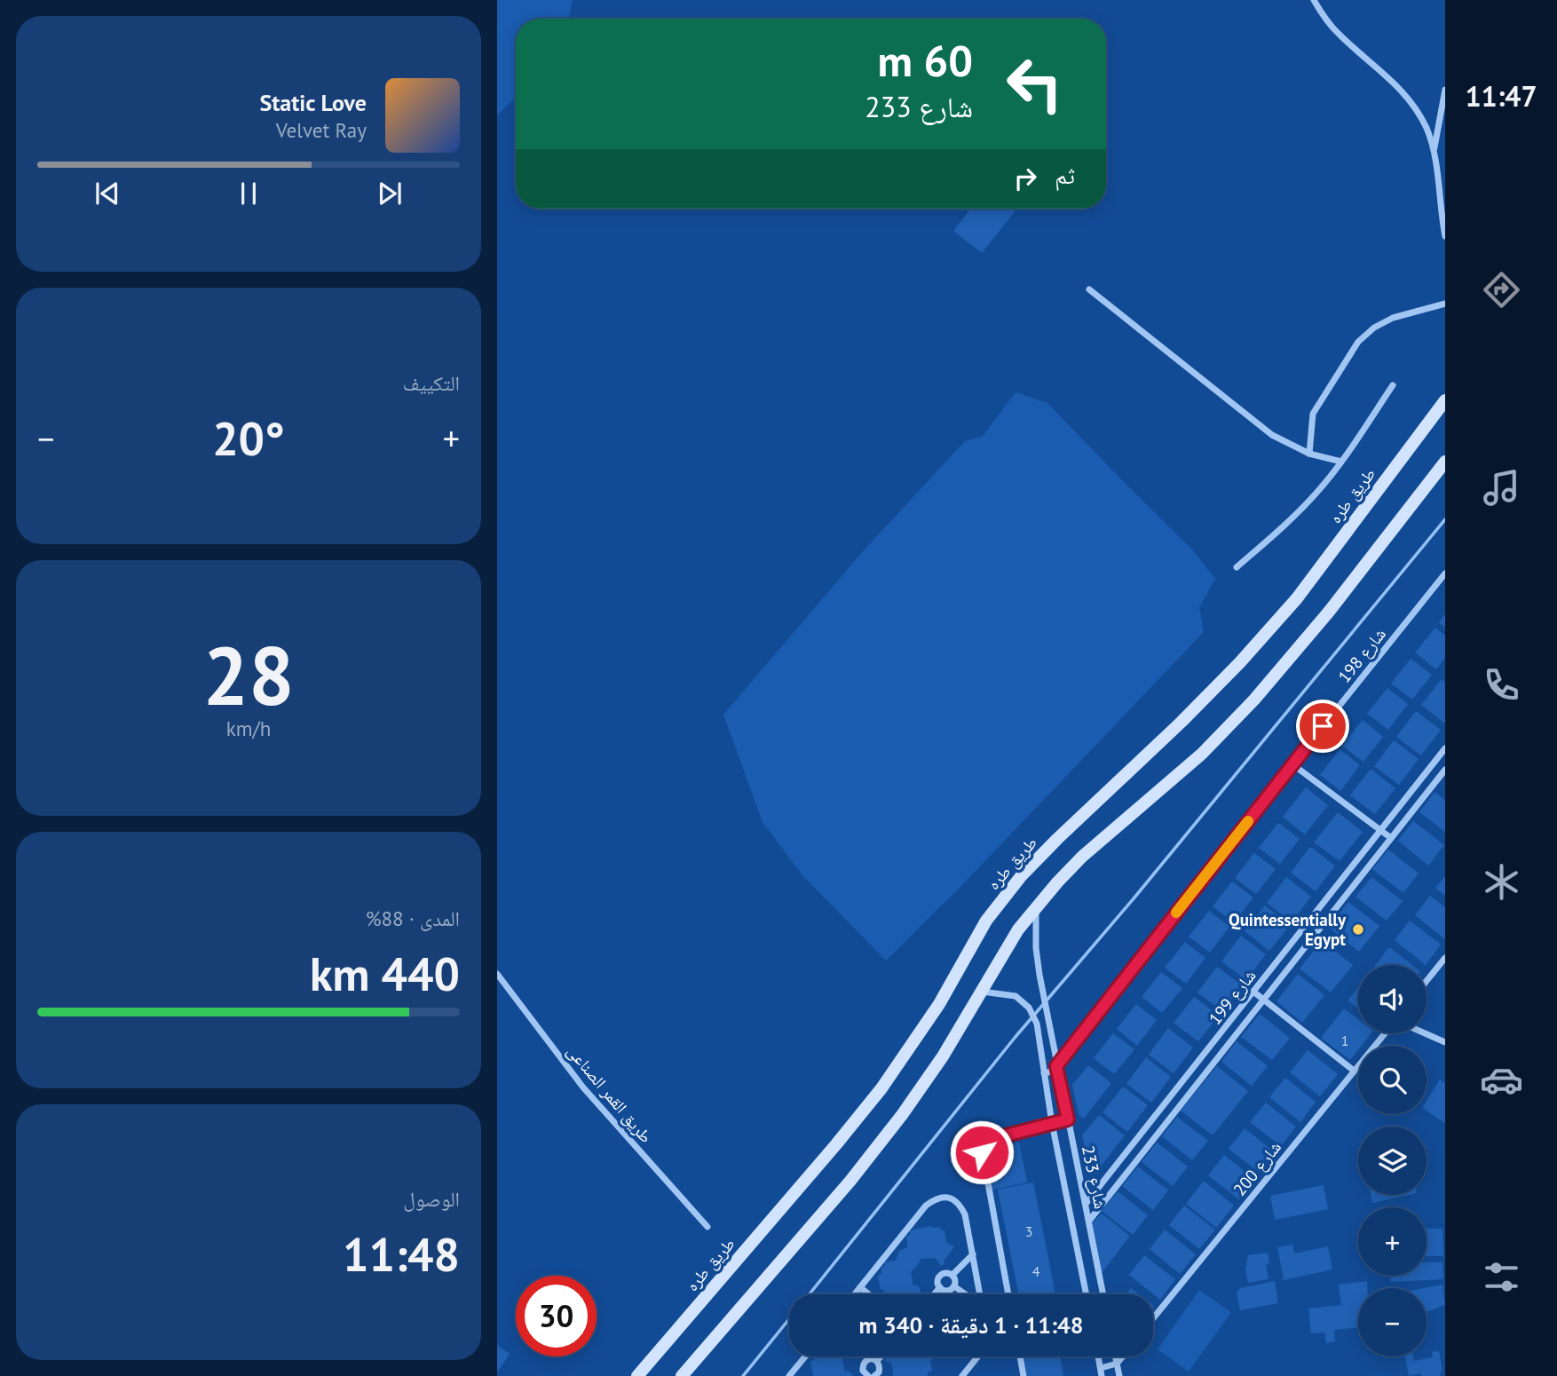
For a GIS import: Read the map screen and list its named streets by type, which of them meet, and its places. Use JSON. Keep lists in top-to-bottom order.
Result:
{
  "streets": {
    "main road": ["طريق طره"],
    "street": [
      "شارع 198",
      "شارع 199",
      "طريق القمر الصناعى",
      "شارع 200",
      "شارع 233"
    ]
  },
  "crossings": [
    ["شارع 198", "شارع 233"],
    ["شارع 199", "شارع 233"]
  ],
  "places": ["Quintessentially Egypt"],
  "house_numbers": ["1", "3", "4"],
  "page": {
    "tabs": "11:47",
    "turn": ["60 m", "شارع 233"],
    "song": ["Static Love", "Velvet Ray"],
    "then": "ثم",
    "tile": [
      "التكييف",
      ["28", "km/h"],
      ["المدى · 88%", "440 km"],
      ["الوصول", "11:48"]
    ],
    "heat": ["−", "20°", "+"],
    "map_buttons": ["+", "−"],
    "limit": "30",
    "trip": "11:48 · 1 دقيقة · 340 m"
  }
}
